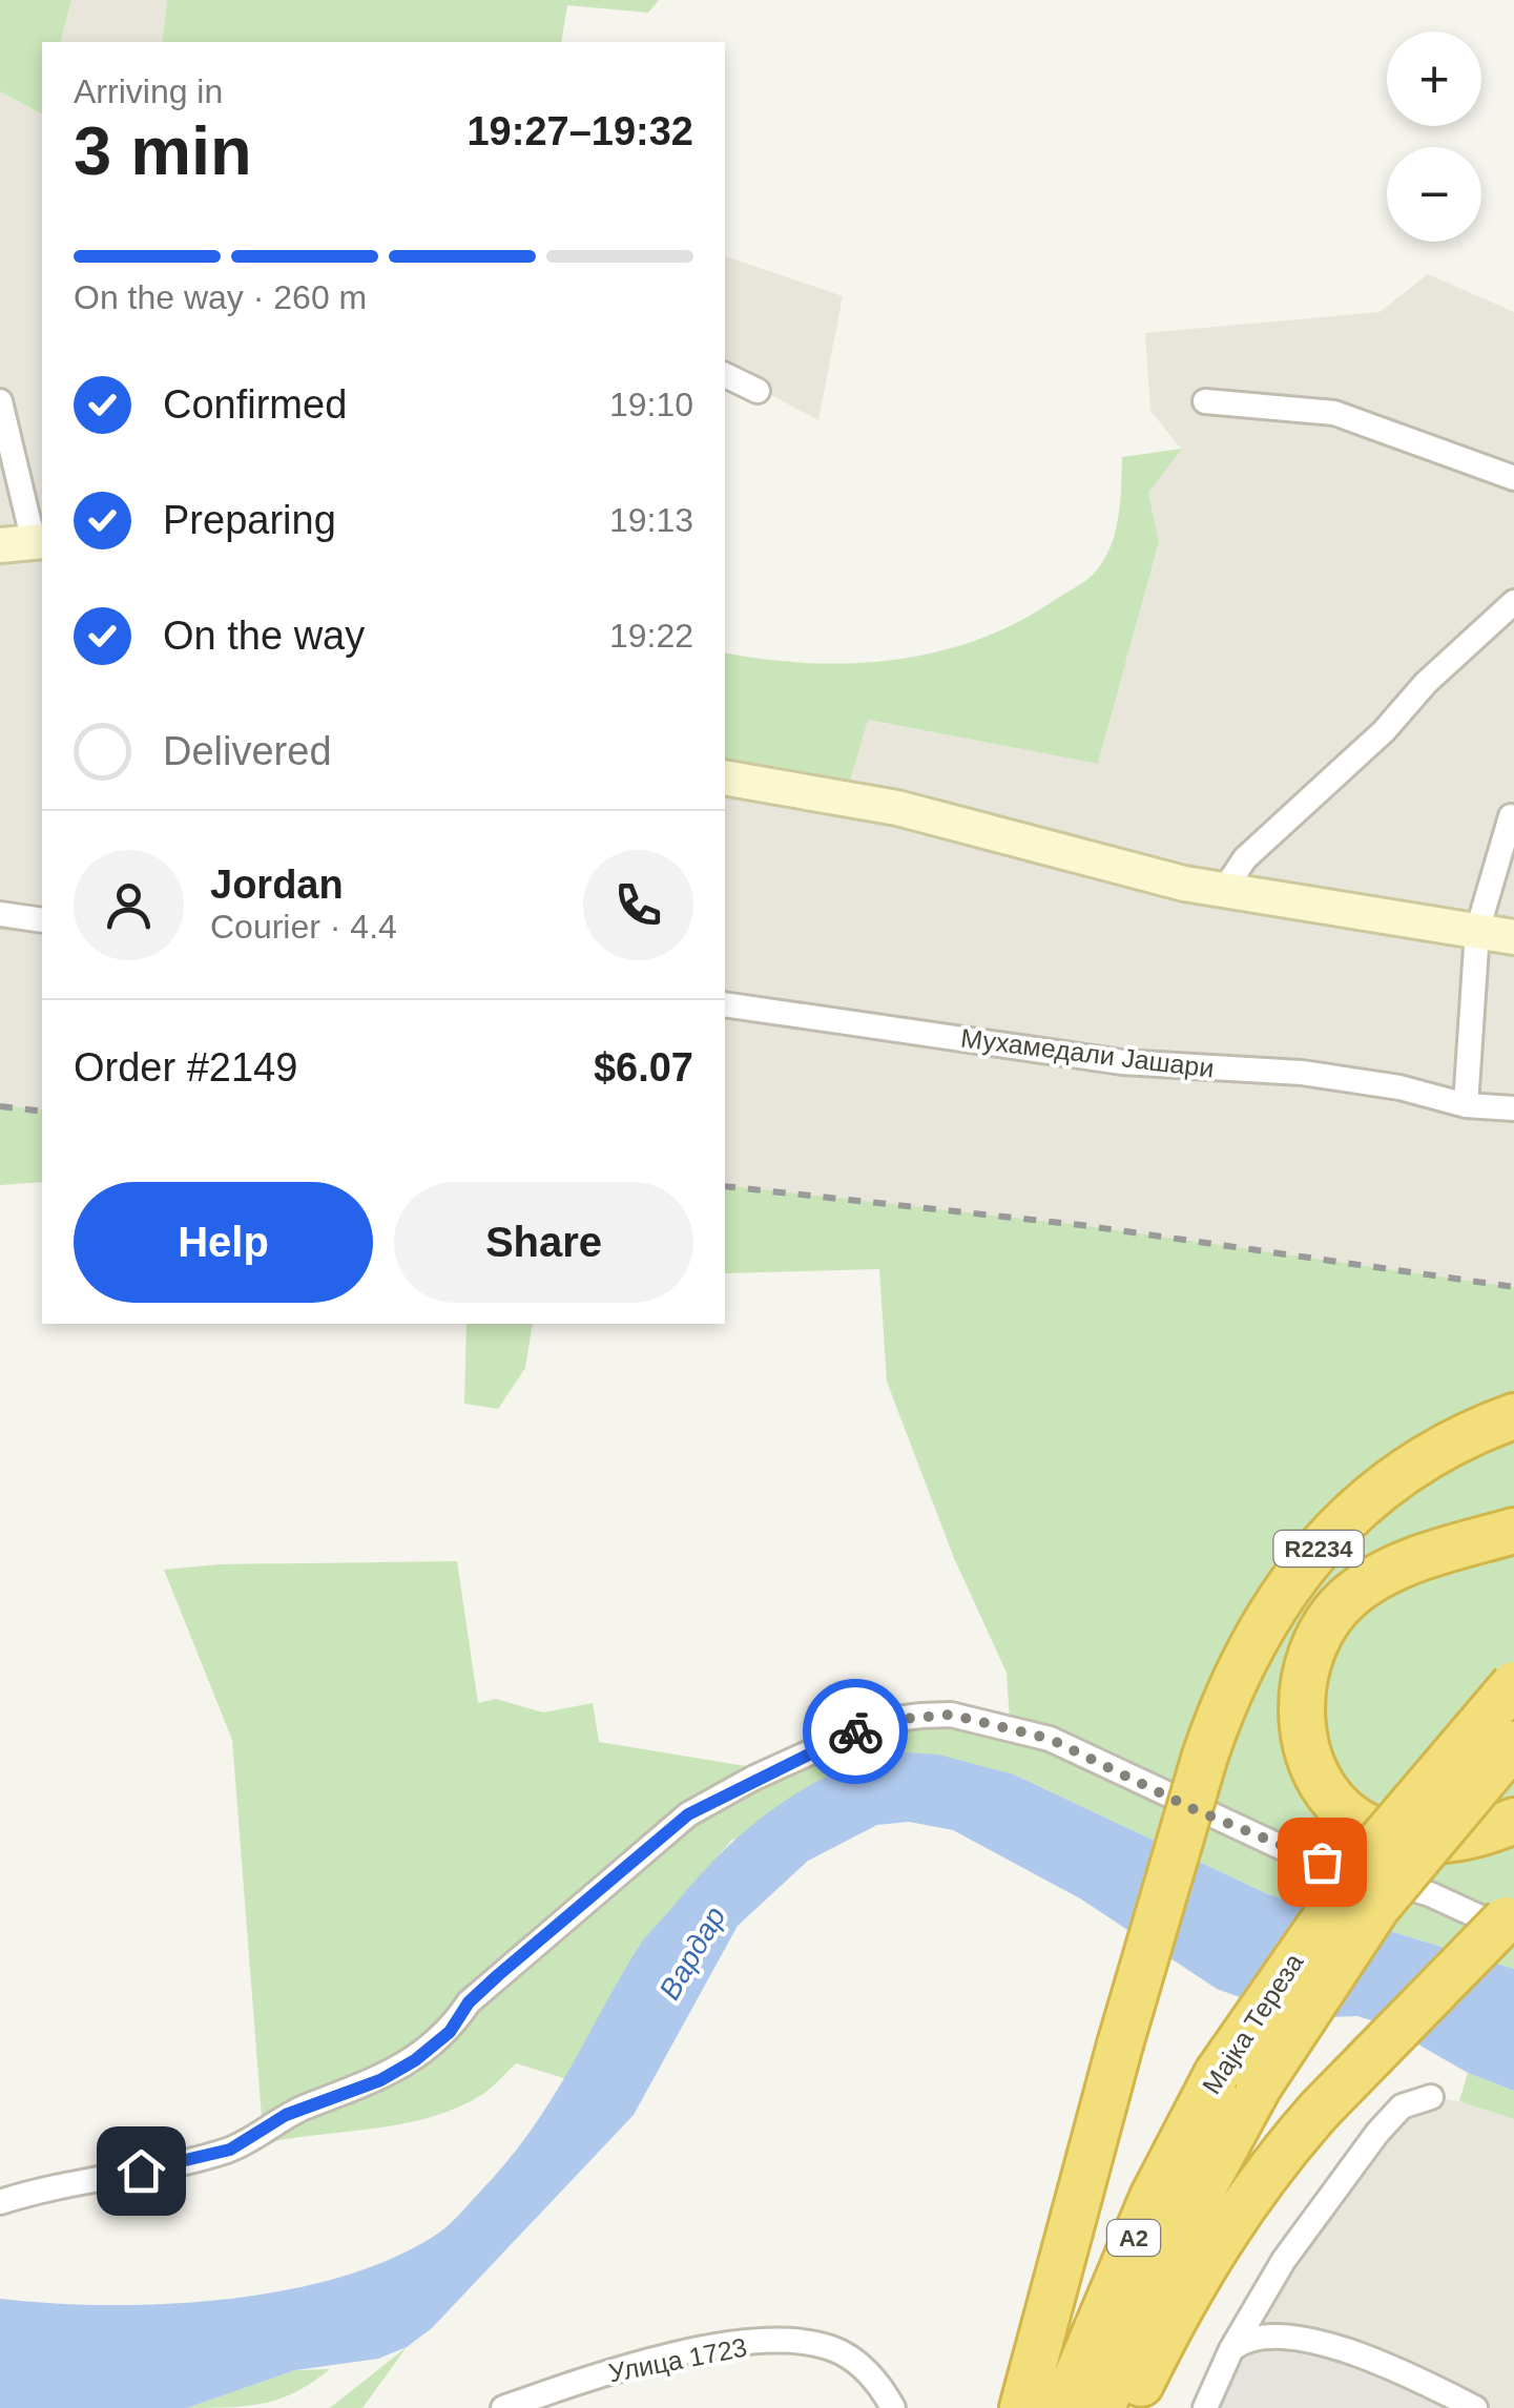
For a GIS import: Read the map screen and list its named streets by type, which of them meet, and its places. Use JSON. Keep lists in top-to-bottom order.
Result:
{
  "streets": {
    "highway": ["R2234", "Мајка Тереза", "A2"],
    "street": ["Мухамедали Јашари", "Улица 1723"]
  },
  "water": ["Вардар"],
  "page": {
    "map_buttons": ["+", "−"],
    "heading": ["3 min", "Arriving in", "19:27–19:32"],
    "panel": [
      "Jordan",
      "Courier · 4.4",
      "Order #2149",
      "$6.07"
    ],
    "bar": "On the way · 260 m",
    "list": [
      ["Confirmed", "19:10"],
      ["Preparing", "19:13"],
      ["On the way", "19:22"],
      "Delivered"
    ],
    "buttons": ["Help", "Share"]
  }
}
